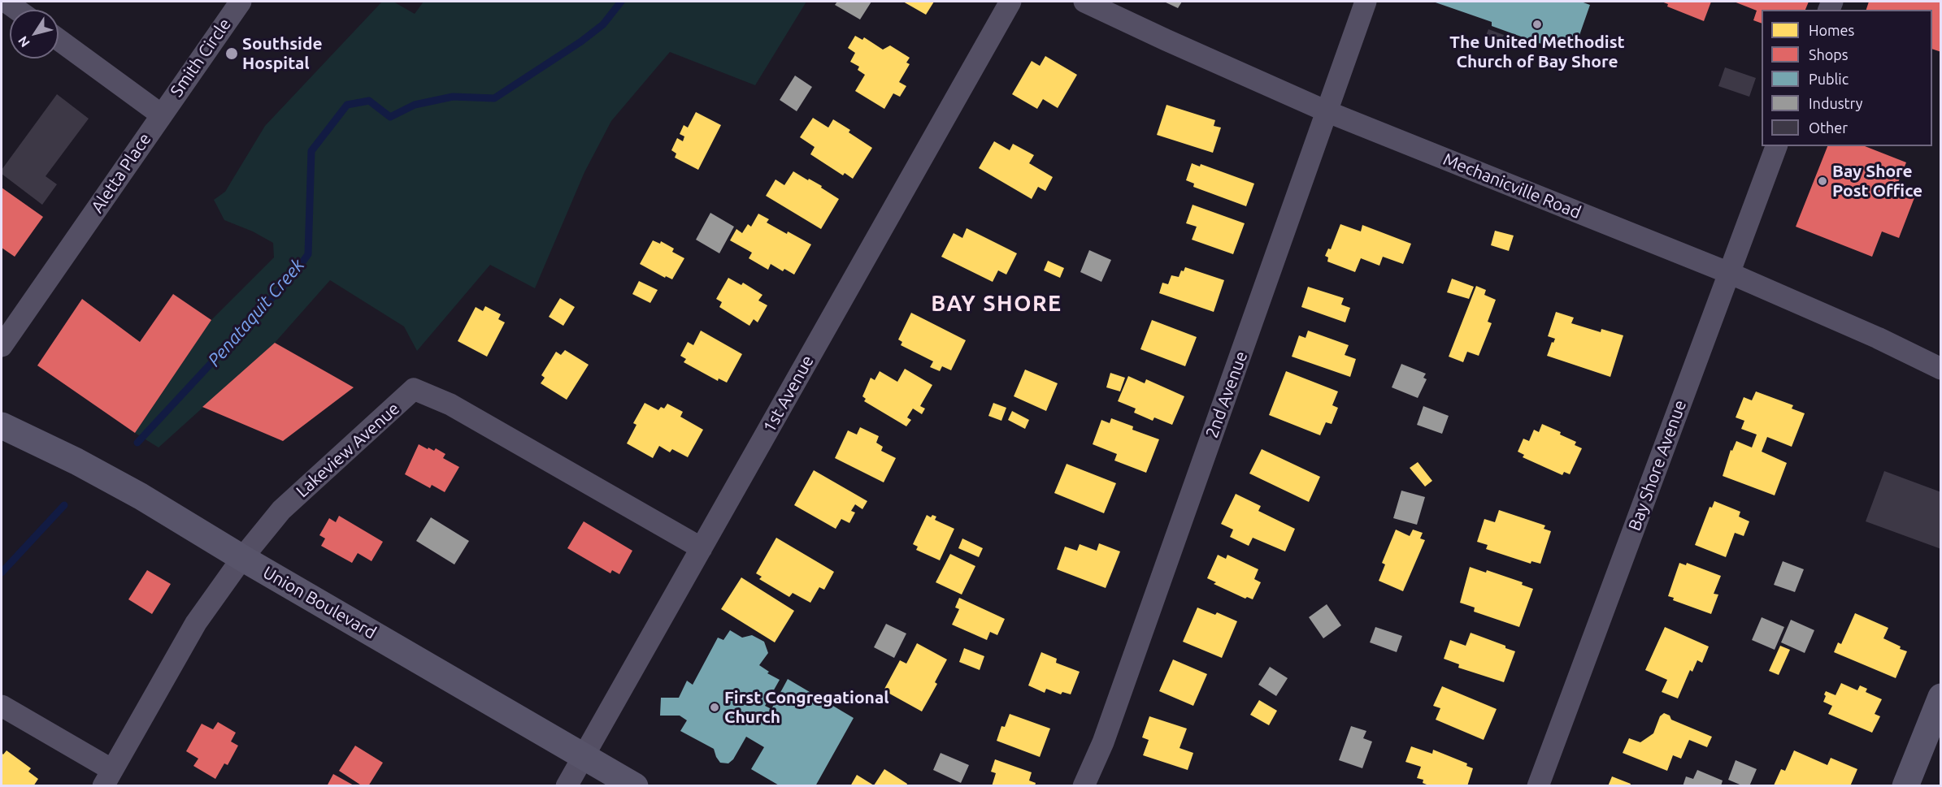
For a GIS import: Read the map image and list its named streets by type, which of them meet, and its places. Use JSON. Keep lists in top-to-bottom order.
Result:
{
  "streets": {
    "main road": ["Union Boulevard"],
    "street": [
      "Smith Circle",
      "Aletta Place",
      "Mechanicville Road",
      "1st Avenue",
      "2nd Avenue",
      "Lakeview Avenue",
      "Bay Shore Avenue"
    ]
  },
  "crossings": [
    ["Smith Circle", "Aletta Place"],
    ["Mechanicville Road", "2nd Avenue"],
    ["Mechanicville Road", "Bay Shore Avenue"],
    ["1st Avenue", "Lakeview Avenue"],
    ["1st Avenue", "Union Boulevard"],
    ["Lakeview Avenue", "Union Boulevard"]
  ],
  "districts": ["BAY SHORE"],
  "water": ["Penataquit Creek"],
  "places": [
    "The United Methodist Church of Bay Shore",
    "Southside Hospital",
    "Bay Shore Post Office",
    "First Congregational Church"
  ],
  "legend": [
    "Homes",
    "Shops",
    "Public",
    "Industry",
    "Other"
  ],
  "north": "bottom left"
}
